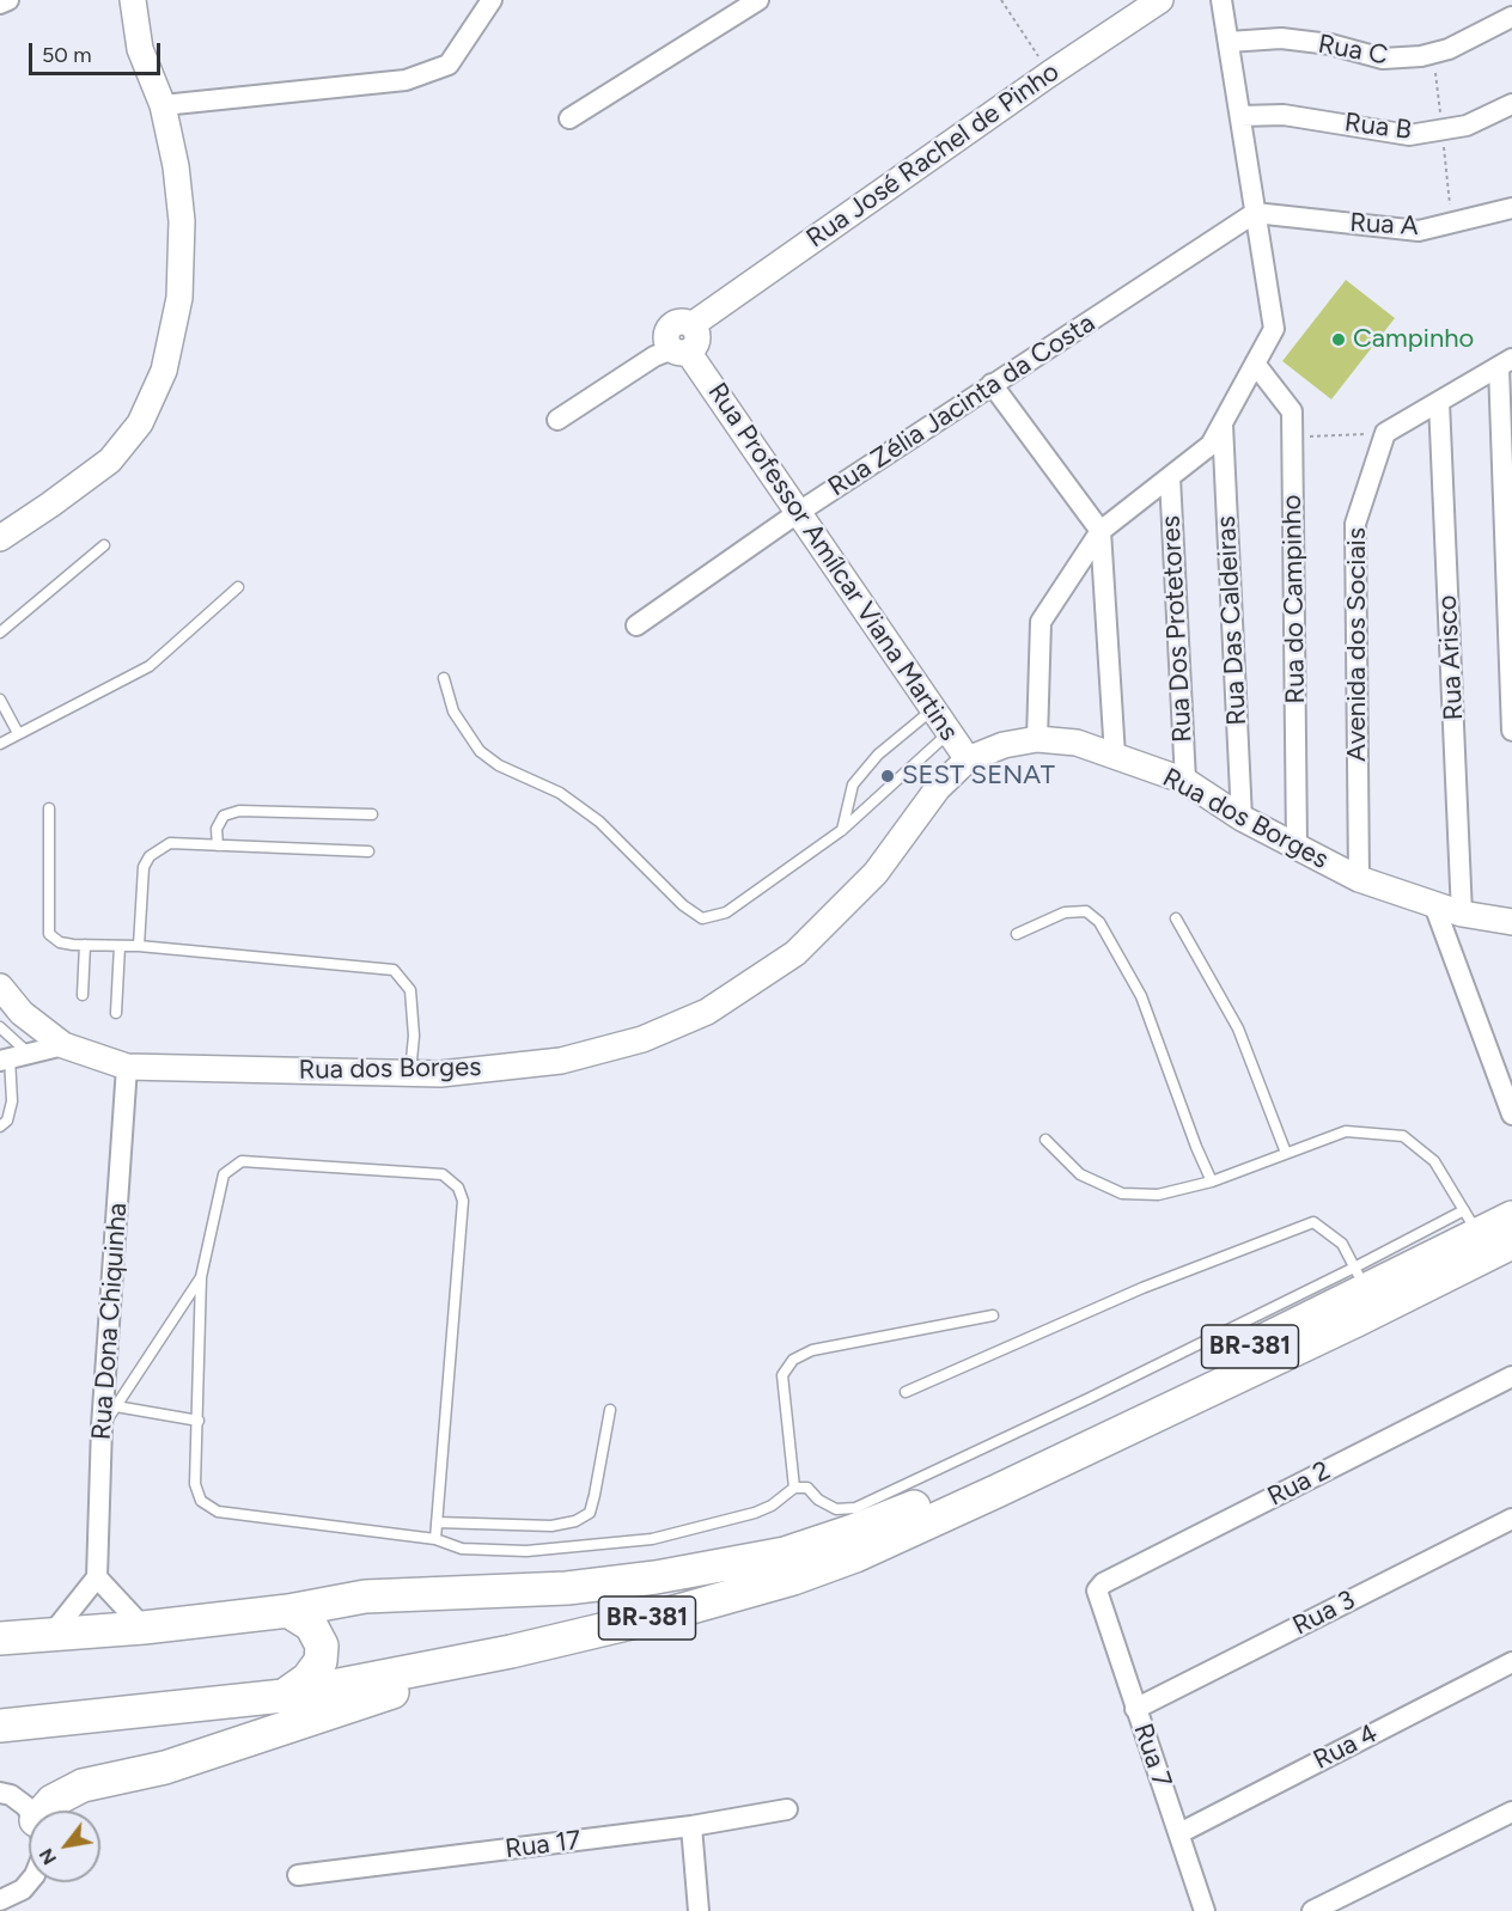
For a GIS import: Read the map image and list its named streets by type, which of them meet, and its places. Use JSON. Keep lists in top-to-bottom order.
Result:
{
  "streets": {
    "highway": ["BR-381"],
    "street": [
      "Rua C",
      "Rua B",
      "Rua José Rachel de Pinho",
      "Rua A",
      "Rua Zélia Jacinta da Costa",
      "Rua Professor Amílcar Viana Martins",
      "Rua do Campinho",
      "Rua Das Caldeiras",
      "Rua Dos Protetores",
      "Avenida dos Sociais",
      "Rua Arisco",
      "Rua dos Borges",
      "Rua Dona Chiquinha",
      "Rua 2",
      "Rua 3",
      "Rua 4",
      "Rua 7",
      "Rua 17"
    ]
  },
  "crossings": [
    ["Rua José Rachel de Pinho", "Rua Professor Amílcar Viana Martins"],
    ["Rua A", "Rua Zélia Jacinta da Costa"],
    ["Rua Zélia Jacinta da Costa", "Rua Professor Amílcar Viana Martins"],
    ["Rua Professor Amílcar Viana Martins", "Rua dos Borges"],
    ["Rua do Campinho", "Rua dos Borges"],
    ["Rua Das Caldeiras", "Rua dos Borges"],
    ["Rua Dos Protetores", "Rua dos Borges"],
    ["Avenida dos Sociais", "Rua dos Borges"],
    ["Rua Arisco", "Rua dos Borges"],
    ["Rua dos Borges", "Rua Dona Chiquinha"],
    ["Rua 2", "Rua 7"],
    ["Rua 3", "Rua 7"],
    ["Rua 4", "Rua 7"]
  ],
  "places": ["Campinho", "SEST SENAT"],
  "scale_bar": "50 m",
  "north": "bottom left"
}
